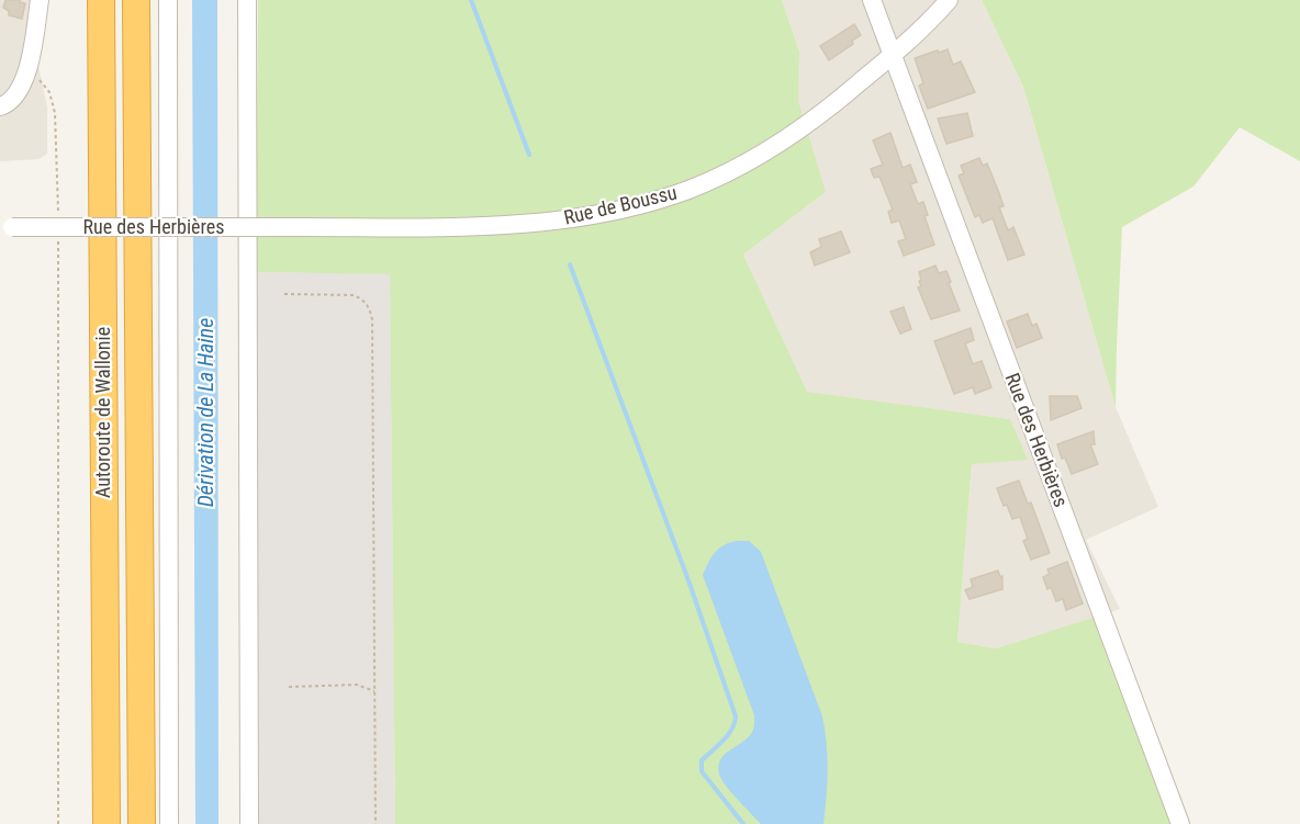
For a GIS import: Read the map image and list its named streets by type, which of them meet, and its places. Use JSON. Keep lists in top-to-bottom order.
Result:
{
  "streets": {
    "highway": ["Autoroute de Wallonie"],
    "street": ["Rue de Boussu", "Rue des Herbières"]
  },
  "crossings": [
    ["Rue de Boussu", "Rue des Herbières"]
  ],
  "water": ["Dérivation de La Haine"]
}
